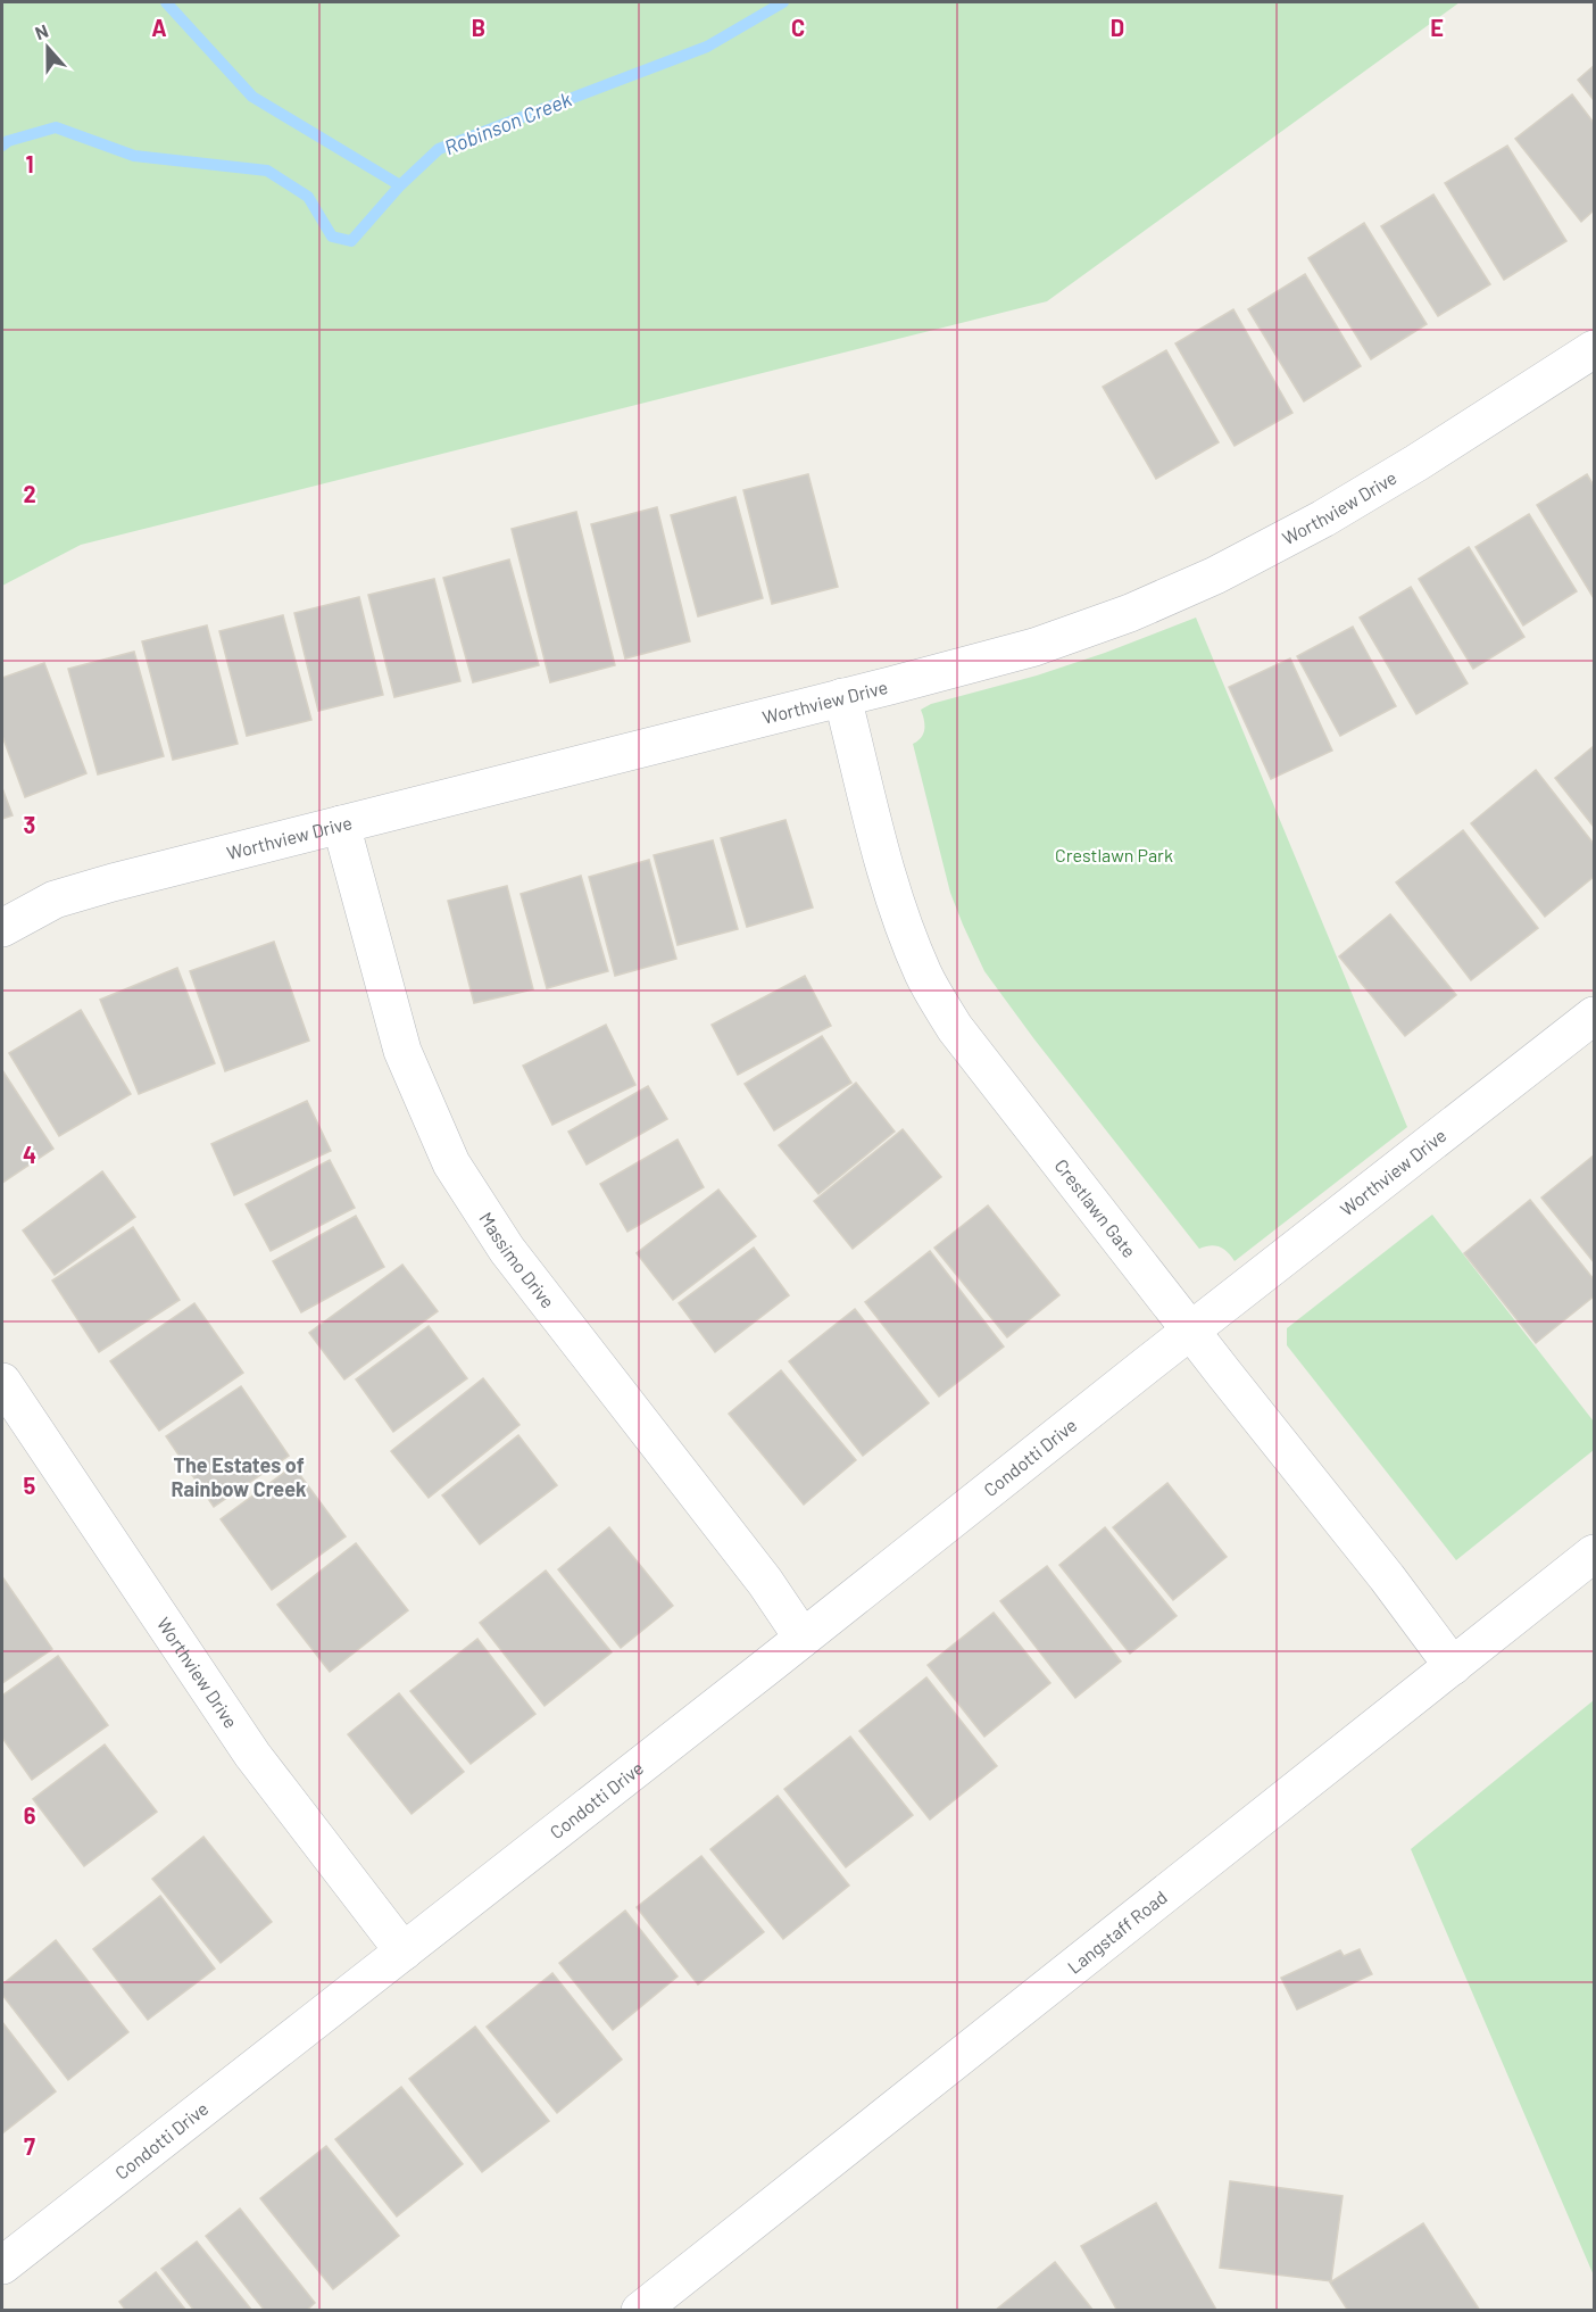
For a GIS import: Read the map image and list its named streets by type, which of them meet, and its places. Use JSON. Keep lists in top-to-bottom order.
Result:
{
  "streets": {
    "street": [
      "Worthview Drive",
      "Crestlawn Gate",
      "Massimo Drive",
      "Condotti Drive",
      "Langstaff Road"
    ]
  },
  "crossings": [
    ["Worthview Drive", "Crestlawn Gate"],
    ["Worthview Drive", "Massimo Drive"],
    ["Worthview Drive", "Condotti Drive"],
    ["Crestlawn Gate", "Condotti Drive"],
    ["Crestlawn Gate", "Langstaff Road"],
    ["Massimo Drive", "Condotti Drive"]
  ],
  "districts": ["The Estates of Rainbow Creek"],
  "water": ["Robinson Creek"],
  "parks": ["Crestlawn Park"],
  "north": "top",
  "grid": {
    "columns": [
      "A",
      "B",
      "C",
      "D",
      "E"
    ],
    "rows": [
      "1",
      "2",
      "3",
      "4",
      "5",
      "6",
      "7"
    ]
  }
}
